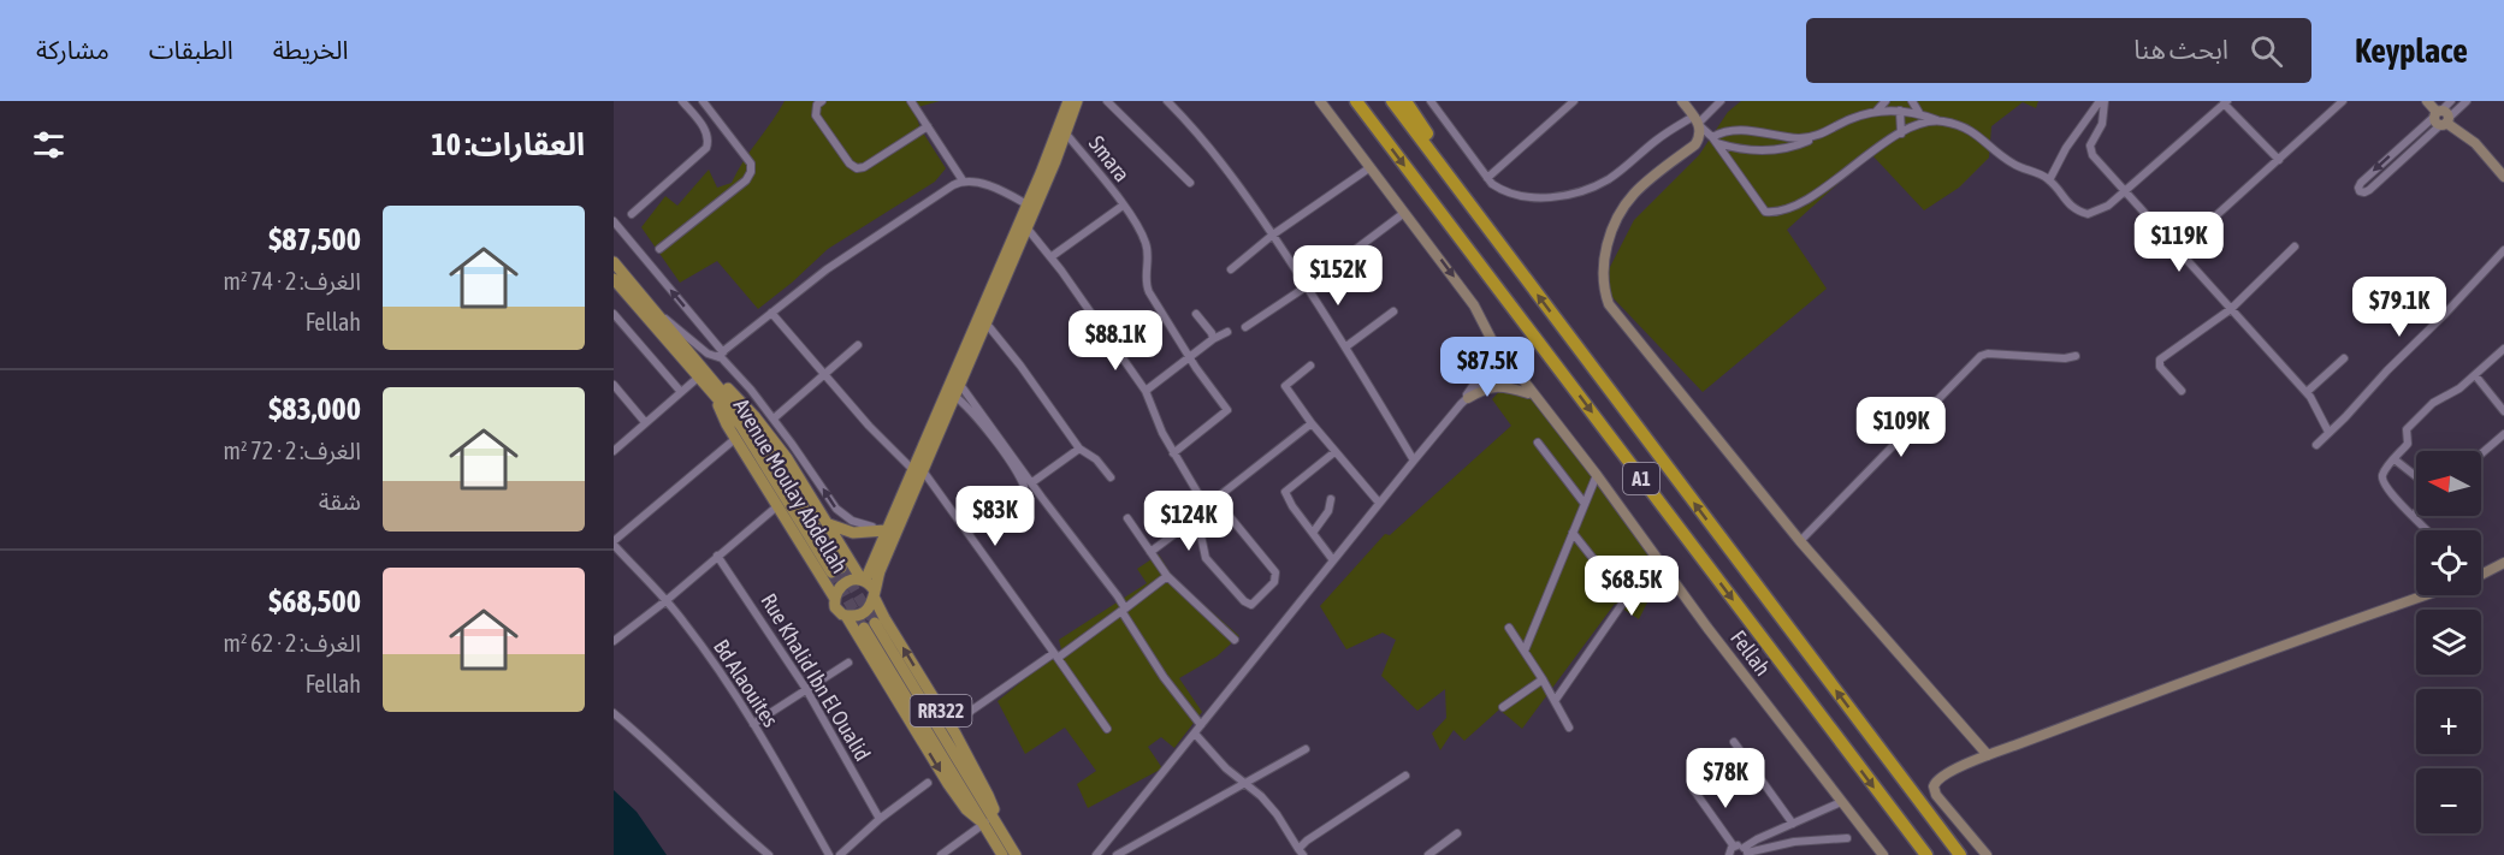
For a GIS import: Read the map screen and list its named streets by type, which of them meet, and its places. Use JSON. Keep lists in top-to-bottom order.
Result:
{
  "streets": {
    "highway": ["A1"],
    "main road": ["Avenue Moulay Abdellah", "RR322"],
    "street": [
      "Smara",
      "Fellah",
      "Rue Khalid Ibn El Oualid",
      "Bd Alaouites"
    ]
  },
  "crossings": [
    ["Avenue Moulay Abdellah", "RR322"]
  ],
  "north": "left",
  "page": {
    "header": "Keyplace",
    "search": "ابحث هنا",
    "nav": ["الخريطة", "الطبقات", "مشاركة"],
    "heading": "العقارات: 10",
    "list": [
      {
        "name": "$87,500",
        "note": "الغرف: 2 · 74 m² · Fellah"
      },
      {
        "name": "$83,000",
        "note": "الغرف: 2 · 72 m² · شقة"
      },
      {
        "name": "$68,500",
        "note": "الغرف: 2 · 62 m² · Fellah"
      }
    ],
    "price": [
      "$119K",
      "$152K",
      "$79.1K",
      "$88.1K",
      "$87.5K",
      "$109K",
      "$83K",
      "$124K",
      "$68.5K",
      "$78K"
    ],
    "map_buttons": ["+", "−"]
  }
}
